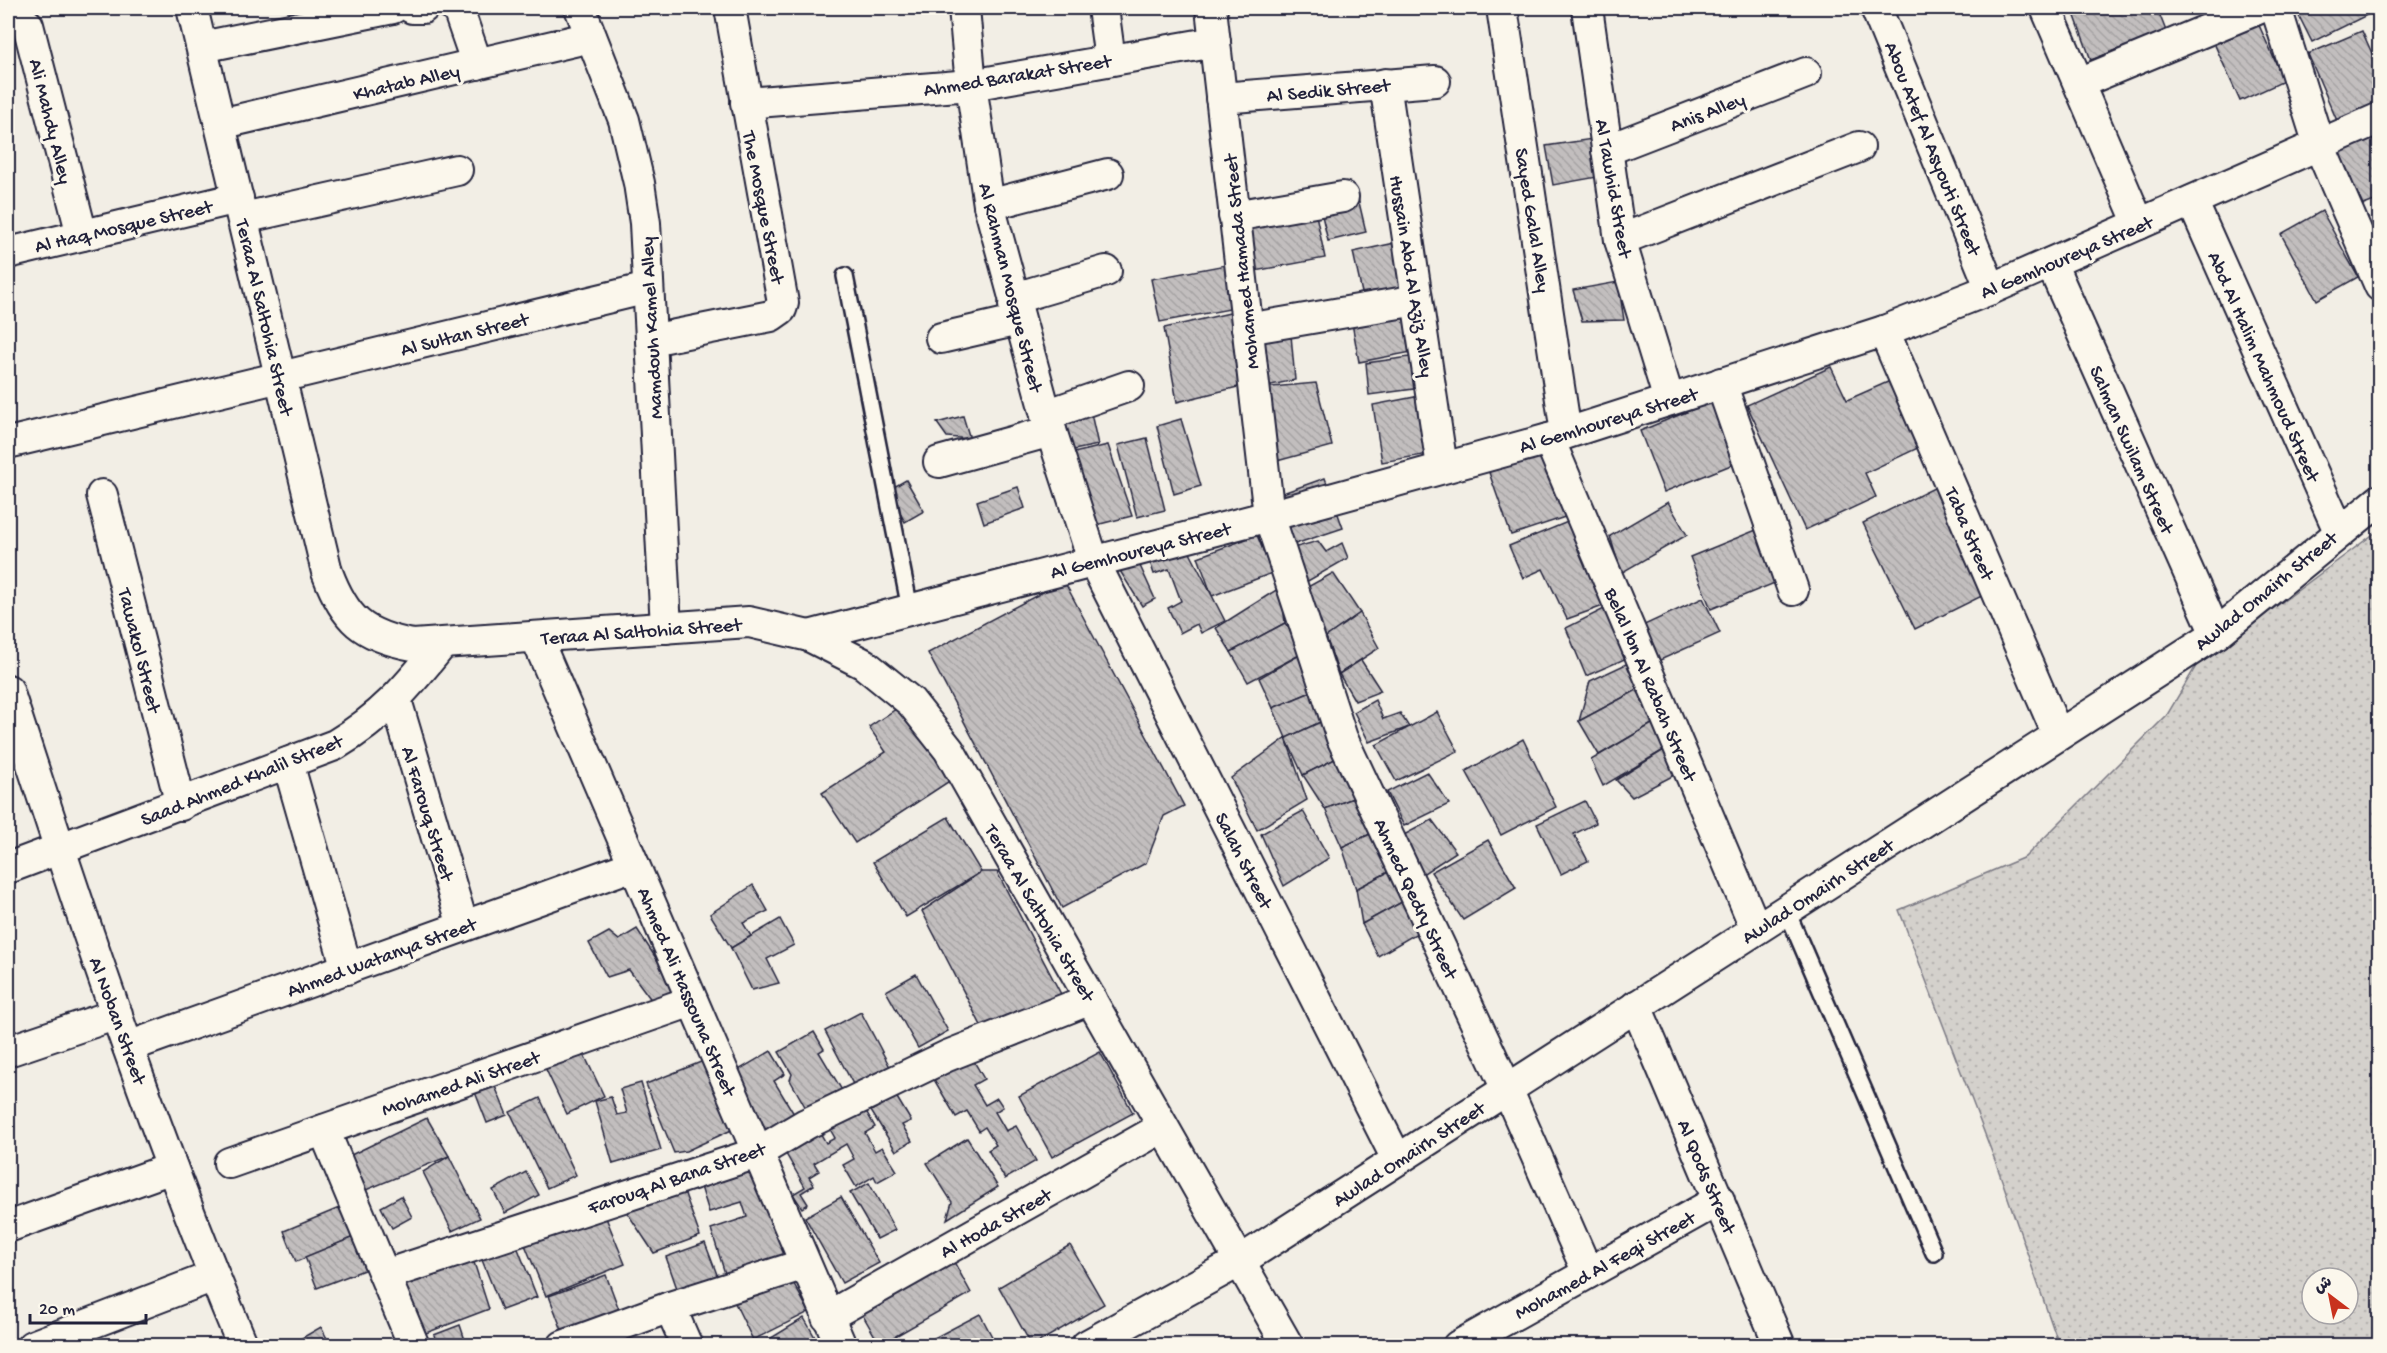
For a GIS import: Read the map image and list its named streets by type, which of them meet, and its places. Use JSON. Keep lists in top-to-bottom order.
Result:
{
  "streets": {
    "street": [
      "Ahmed Barakat Street",
      "Khatab Alley",
      "Al Sedik Street",
      "Anis Alley",
      "Ali Mahdy Alley",
      "Abou Atef Al Asyouti Street",
      "Al Tawhid Street",
      "The Mosque Street",
      "Sayed Galal Alley",
      "Al Haq Mosque Street",
      "Al Gemhoureya Street",
      "Mohamed Hamada Street",
      "Hussain Abd Al Aziz Alley",
      "Al Rahman Mosque Street",
      "Teraa Al Saltohia Street",
      "Mamdouh Kamel Alley",
      "Al Sultan Street",
      "Abd Al Halim Mahmoud Street",
      "Salman Swilam Street",
      "Taba Street",
      "Awlad Omairh Street",
      "Tawakol Street",
      "Belal Ibn Al Rabah Street",
      "Saad Ahmed Khalil Street",
      "Al Farouq Street",
      "Salah Street",
      "Ahmed Qedry Street",
      "Ahmed Watanya Street",
      "Ahmed Ali Hassouna Street",
      "Al Noban Street",
      "Mohamed Ali Street",
      "Al Qods Street",
      "Farouq Al Bana Street",
      "Al Hoda Street",
      "Mohamed Al Feqi Street"
    ]
  },
  "crossings": [
    ["Ahmed Barakat Street", "The Mosque Street"],
    ["Ahmed Barakat Street", "Mohamed Hamada Street"],
    ["Ahmed Barakat Street", "Al Rahman Mosque Street"],
    ["Khatab Alley", "Teraa Al Saltohia Street"],
    ["Khatab Alley", "Mamdouh Kamel Alley"],
    ["Al Sedik Street", "Mohamed Hamada Street"],
    ["Al Sedik Street", "Hussain Abd Al Aziz Alley"],
    ["Anis Alley", "Al Tawhid Street"],
    ["Ali Mahdy Alley", "Al Haq Mosque Street"],
    ["Abou Atef Al Asyouti Street", "Al Gemhoureya Street"],
    ["Al Tawhid Street", "Al Gemhoureya Street"],
    ["The Mosque Street", "Mamdouh Kamel Alley"],
    ["Sayed Galal Alley", "Al Gemhoureya Street"],
    ["Sayed Galal Alley", "Belal Ibn Al Rabah Street"],
    ["Al Haq Mosque Street", "Teraa Al Saltohia Street"],
    ["Al Gemhoureya Street", "Mohamed Hamada Street"],
    ["Al Gemhoureya Street", "Hussain Abd Al Aziz Alley"],
    ["Al Gemhoureya Street", "Al Rahman Mosque Street"],
    ["Al Gemhoureya Street", "Teraa Al Saltohia Street"],
    ["Al Gemhoureya Street", "Abd Al Halim Mahmoud Street"],
    ["Al Gemhoureya Street", "Salman Swilam Street"],
    ["Al Gemhoureya Street", "Taba Street"],
    ["Al Gemhoureya Street", "Belal Ibn Al Rabah Street"],
    ["Al Gemhoureya Street", "Salah Street"],
    ["Al Gemhoureya Street", "Ahmed Qedry Street"],
    ["Mohamed Hamada Street", "Ahmed Qedry Street"],
    ["Al Rahman Mosque Street", "Salah Street"],
    ["Teraa Al Saltohia Street", "Mamdouh Kamel Alley"],
    ["Teraa Al Saltohia Street", "Al Sultan Street"],
    ["Teraa Al Saltohia Street", "Awlad Omairh Street"],
    ["Teraa Al Saltohia Street", "Saad Ahmed Khalil Street"],
    ["Teraa Al Saltohia Street", "Ahmed Ali Hassouna Street"],
    ["Teraa Al Saltohia Street", "Farouq Al Bana Street"],
    ["Teraa Al Saltohia Street", "Al Hoda Street"],
    ["Mamdouh Kamel Alley", "Al Sultan Street"],
    ["Abd Al Halim Mahmoud Street", "Awlad Omairh Street"],
    ["Salman Swilam Street", "Awlad Omairh Street"],
    ["Taba Street", "Awlad Omairh Street"],
    ["Awlad Omairh Street", "Belal Ibn Al Rabah Street"],
    ["Awlad Omairh Street", "Salah Street"],
    ["Awlad Omairh Street", "Ahmed Qedry Street"],
    ["Awlad Omairh Street", "Al Qods Street"],
    ["Tawakol Street", "Saad Ahmed Khalil Street"],
    ["Saad Ahmed Khalil Street", "Al Farouq Street"],
    ["Saad Ahmed Khalil Street", "Al Noban Street"],
    ["Al Farouq Street", "Ahmed Watanya Street"],
    ["Ahmed Qedry Street", "Mohamed Al Feqi Street"],
    ["Ahmed Watanya Street", "Ahmed Ali Hassouna Street"],
    ["Ahmed Watanya Street", "Al Noban Street"],
    ["Ahmed Ali Hassouna Street", "Mohamed Ali Street"],
    ["Ahmed Ali Hassouna Street", "Farouq Al Bana Street"],
    ["Ahmed Ali Hassouna Street", "Al Hoda Street"],
    ["Al Qods Street", "Mohamed Al Feqi Street"]
  ],
  "scale_bar": "20 m",
  "north": "top left"
}
